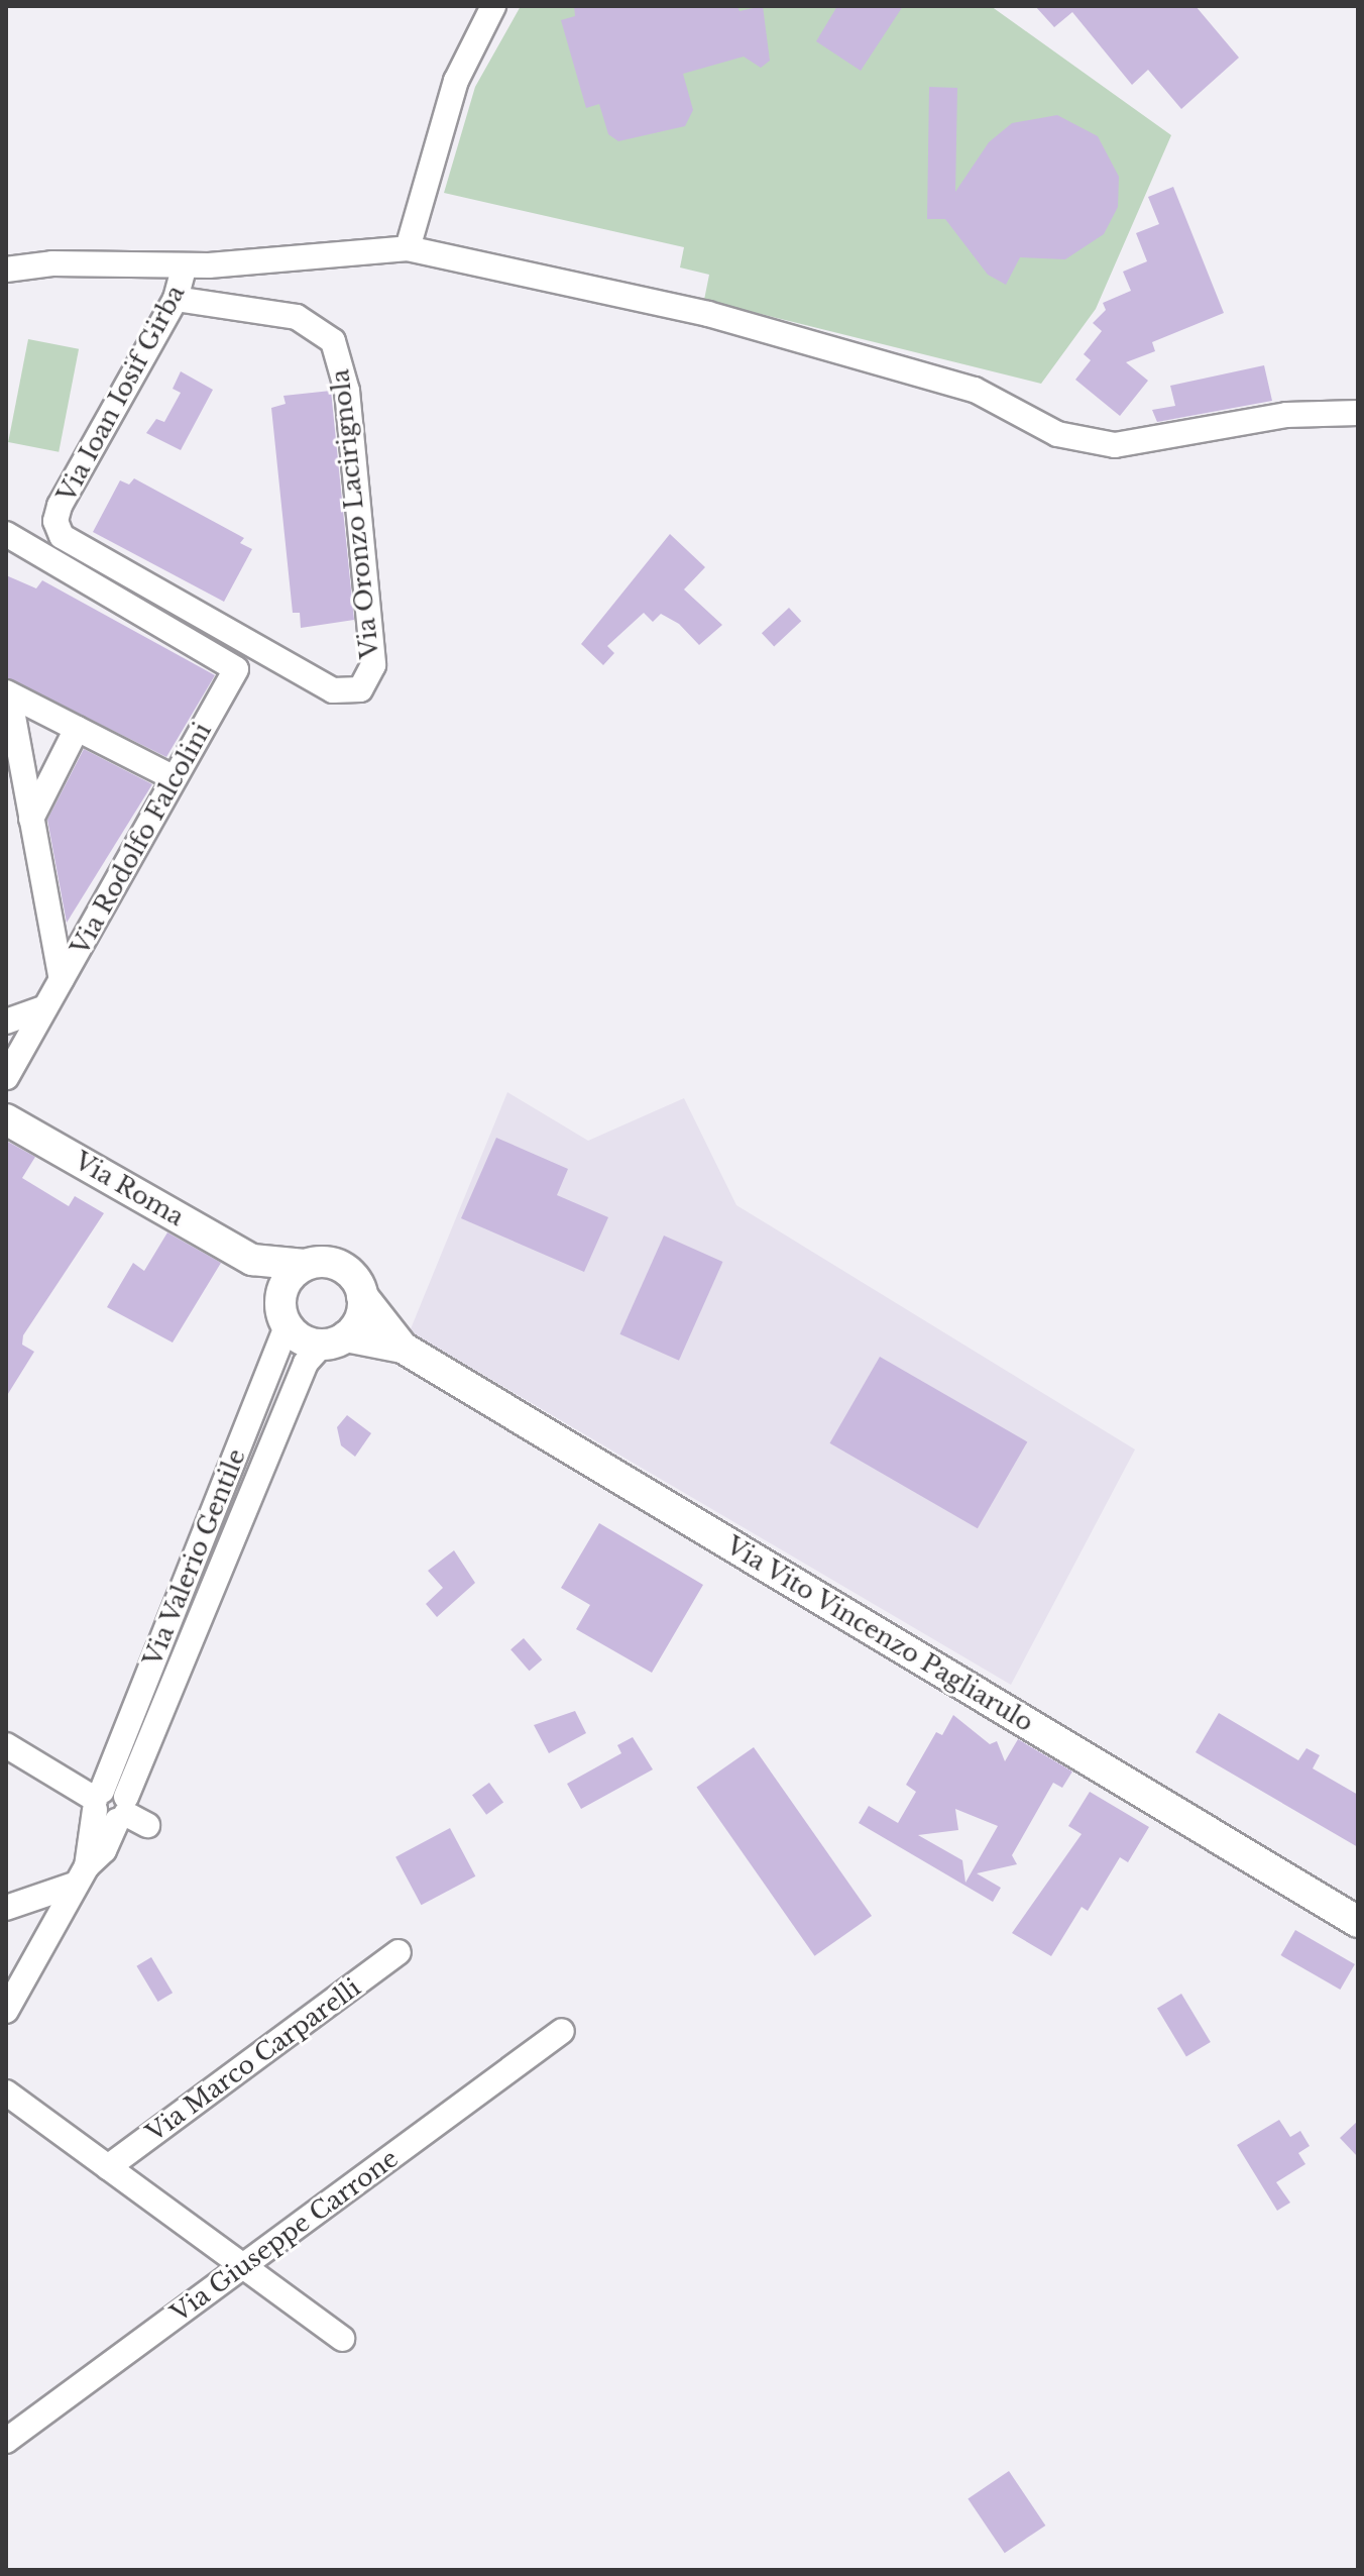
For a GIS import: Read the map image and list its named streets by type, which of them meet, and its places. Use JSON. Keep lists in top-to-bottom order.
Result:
{
  "streets": {
    "street": [
      "Via Ioan Iosif Girba",
      "Via Oronzo Lacirignola",
      "Via Rodolfo Falcolini",
      "Via Roma",
      "Via Valerio Gentile",
      "Via Vito Vincenzo Pagliarulo",
      "Via Marco Carparelli",
      "Via Giuseppe Carrone"
    ]
  },
  "crossings": [
    ["Via Ioan Iosif Girba", "Via Oronzo Lacirignola"],
    ["Via Roma", "Via Valerio Gentile"],
    ["Via Roma", "Via Vito Vincenzo Pagliarulo"],
    ["Via Valerio Gentile", "Via Vito Vincenzo Pagliarulo"]
  ]
}
